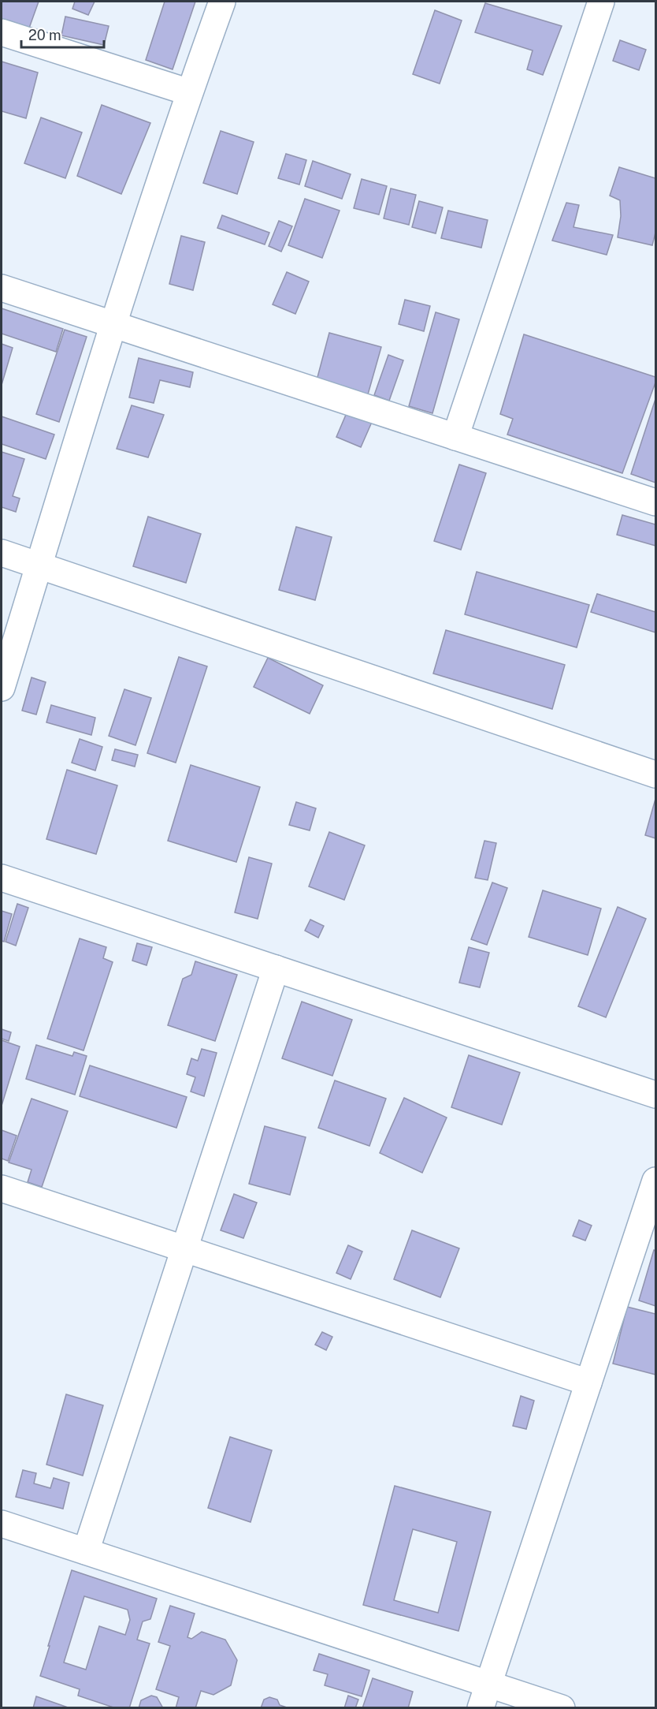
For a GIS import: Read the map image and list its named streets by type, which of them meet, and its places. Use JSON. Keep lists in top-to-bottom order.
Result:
{
  "scale_bar": "20 m"
}
